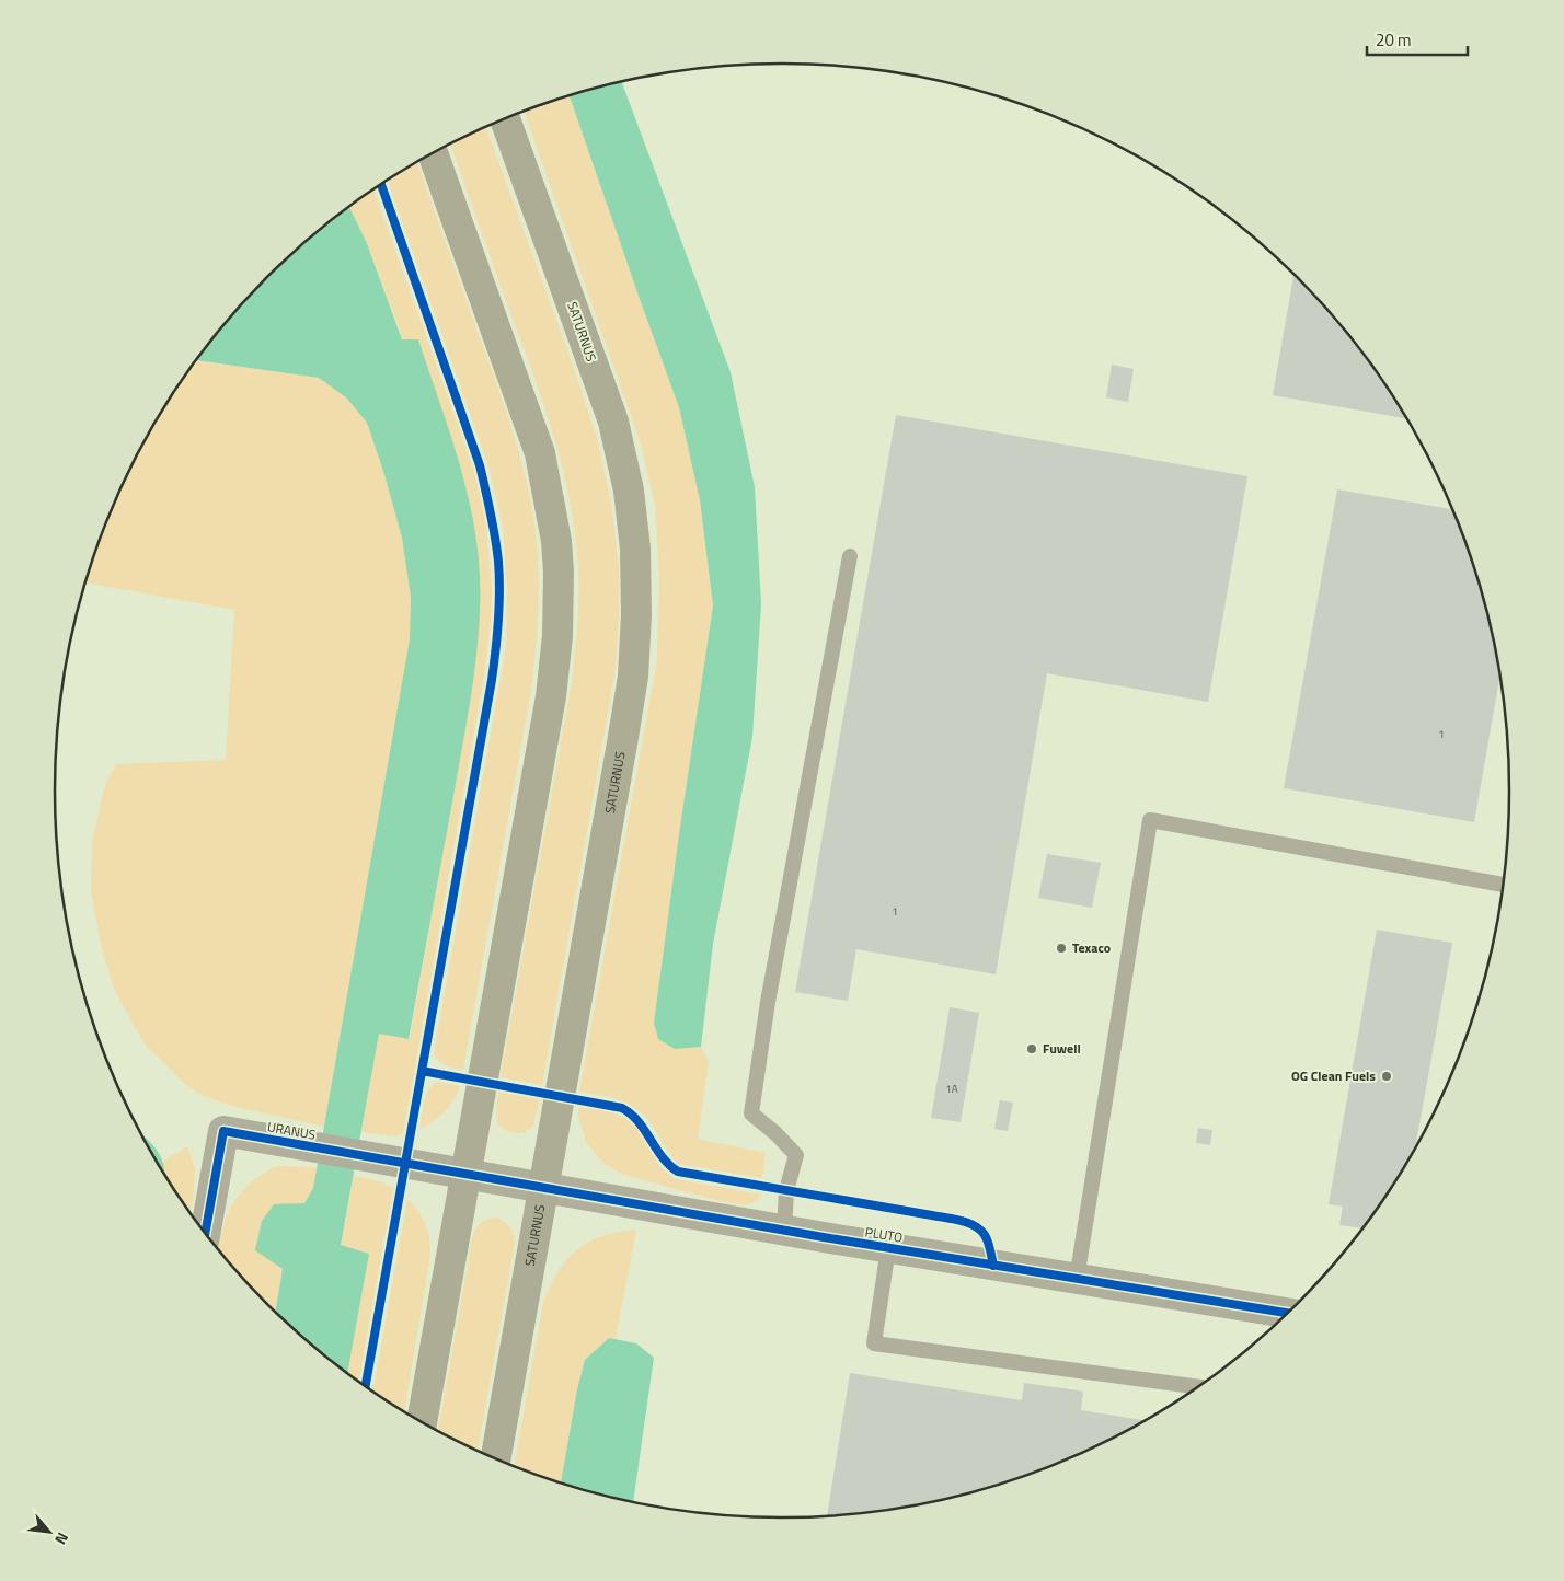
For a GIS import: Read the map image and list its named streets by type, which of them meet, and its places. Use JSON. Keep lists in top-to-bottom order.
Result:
{
  "streets": {
    "main road": ["SATURNUS"],
    "street": ["URANUS", "PLUTO"]
  },
  "crossings": [
    ["SATURNUS", "PLUTO"],
    ["URANUS", "PLUTO"]
  ],
  "places": ["Texaco", "Fuwell", "OG Clean Fuels"],
  "house_numbers": ["1", "1", "1A"],
  "scale_bar": "20 m",
  "north": "bottom right"
}
